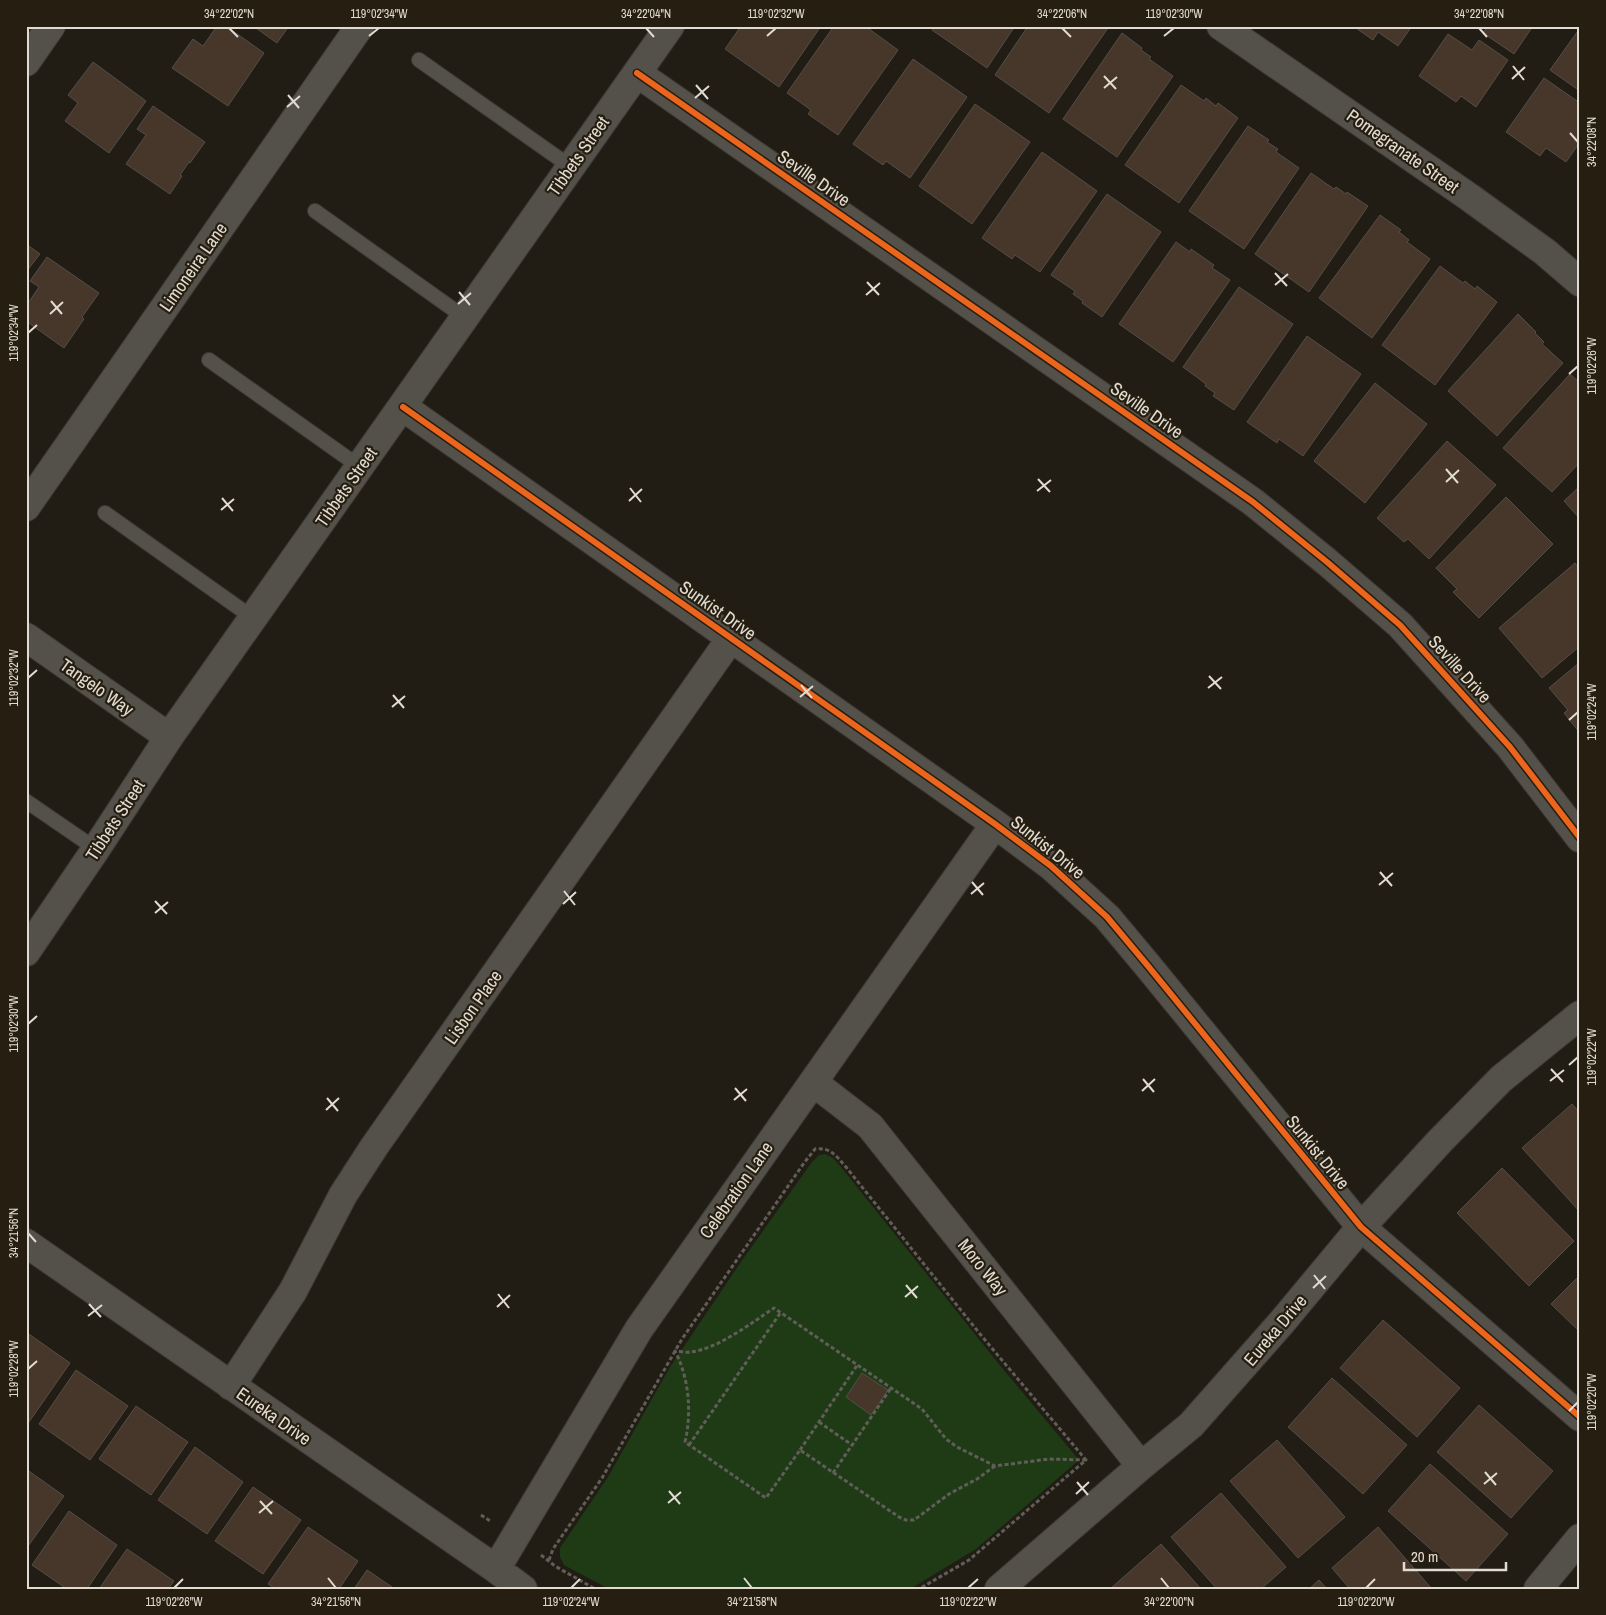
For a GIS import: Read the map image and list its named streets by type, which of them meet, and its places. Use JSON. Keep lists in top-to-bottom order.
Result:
{
  "streets": {
    "street": [
      "Pomegranate Street",
      "Tibbets Street",
      "Seville Drive",
      "Limoneira Lane",
      "Sunkist Drive",
      "Tangelo Way",
      "Lisbon Place",
      "Celebration Lane",
      "Moro Way",
      "Eureka Drive"
    ]
  },
  "crossings": [
    ["Tibbets Street", "Seville Drive"],
    ["Tibbets Street", "Sunkist Drive"],
    ["Tibbets Street", "Tangelo Way"],
    ["Sunkist Drive", "Lisbon Place"],
    ["Sunkist Drive", "Celebration Lane"],
    ["Sunkist Drive", "Eureka Drive"],
    ["Lisbon Place", "Eureka Drive"],
    ["Celebration Lane", "Moro Way"],
    ["Celebration Lane", "Eureka Drive"],
    ["Moro Way", "Eureka Drive"]
  ],
  "scale_bar": "20 m",
  "coordinates": [
    "34°22'02\"N",
    "119°02'34\"W",
    "34°22'04\"N",
    "119°02'32\"W",
    "34°22'06\"N",
    "119°02'30\"W",
    "34°22'08\"N",
    "119°02'26\"W",
    "119°02'24\"W",
    "119°02'22\"W",
    "34°21'56\"N",
    "119°02'28\"W",
    "119°02'20\"W",
    "34°21'58\"N",
    "34°22'00\"N"
  ]
}
